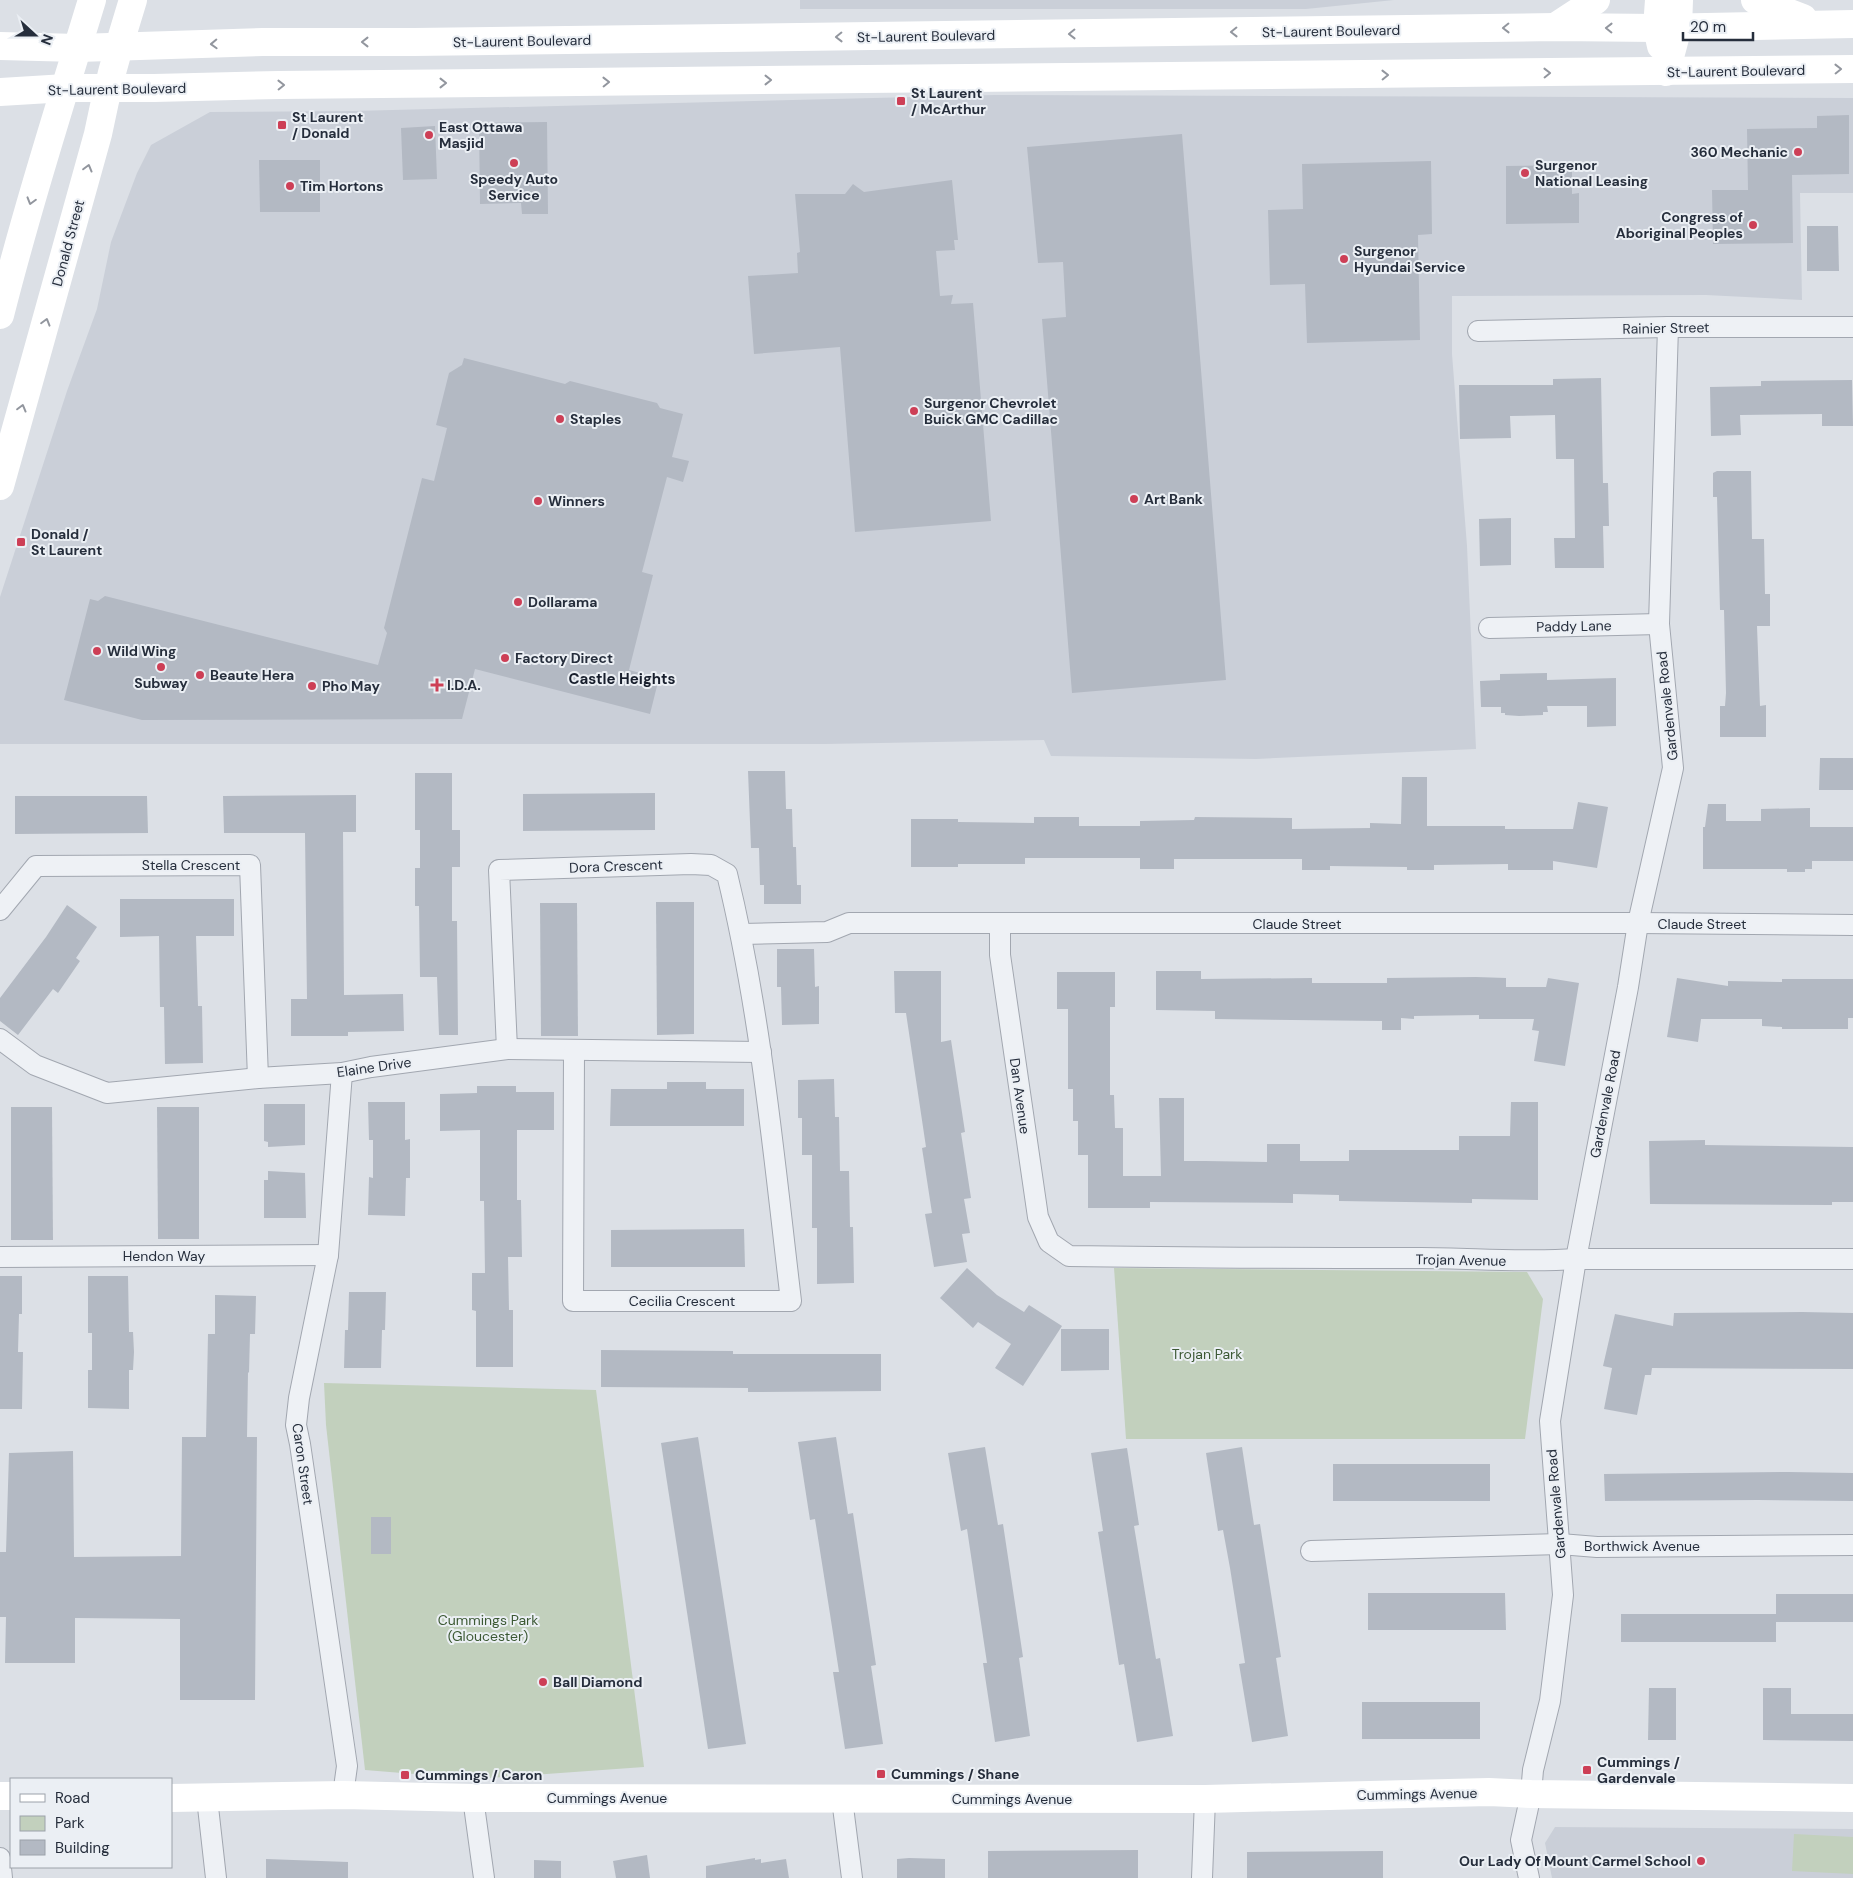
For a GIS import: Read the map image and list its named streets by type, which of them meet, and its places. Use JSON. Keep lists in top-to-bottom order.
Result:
{
  "streets": {
    "main road": ["St-Laurent Boulevard", "Donald Street", "Cummings Avenue"],
    "street": [
      "Rainier Street",
      "Paddy Lane",
      "Gardenvale Road",
      "Stella Crescent",
      "Dora Crescent",
      "Claude Street",
      "Elaine Drive",
      "Dan Avenue",
      "Hendon Way",
      "Trojan Avenue",
      "Cecilia Crescent",
      "Caron Street",
      "Borthwick Avenue"
    ]
  },
  "crossings": [
    ["St-Laurent Boulevard", "Donald Street"],
    ["Rainier Street", "Gardenvale Road"],
    ["Paddy Lane", "Gardenvale Road"],
    ["Gardenvale Road", "Claude Street"],
    ["Gardenvale Road", "Trojan Avenue"],
    ["Gardenvale Road", "Borthwick Avenue"],
    ["Gardenvale Road", "Cummings Avenue"],
    ["Stella Crescent", "Elaine Drive"],
    ["Dora Crescent", "Claude Street"],
    ["Dora Crescent", "Elaine Drive"],
    ["Dora Crescent", "Cecilia Crescent"],
    ["Claude Street", "Dan Avenue"],
    ["Elaine Drive", "Cecilia Crescent"],
    ["Elaine Drive", "Caron Street"],
    ["Dan Avenue", "Trojan Avenue"],
    ["Hendon Way", "Caron Street"],
    ["Caron Street", "Cummings Avenue"]
  ],
  "districts": ["Castle Heights"],
  "parks": ["Trojan Park", "Cummings Park (Gloucester)"],
  "places": {
    "transit": [
      "St Laurent / McArthur",
      "St Laurent / Donald",
      "Donald / St Laurent",
      "Cummings / Gardenvale",
      "Cummings / Shane",
      "Cummings / Caron"
    ],
    "other": [
      "East Ottawa Masjid",
      "360 Mechanic",
      "Speedy Auto Service",
      "Surgenor National Leasing",
      "Tim Hortons",
      "Congress of Aboriginal Peoples",
      "Surgenor Hyundai Service",
      "Surgenor Chevrolet Buick GMC Cadillac",
      "Staples",
      "Art Bank",
      "Winners",
      "Dollarama",
      "Wild Wing",
      "Factory Direct",
      "Subway",
      "Beaute Hera",
      "Pho May",
      "Ball Diamond",
      "Our Lady Of Mount Carmel School"
    ],
    "health": ["I.D.A."]
  },
  "legend": ["Road", "Park", "Building"],
  "scale_bar": "20 m",
  "north": "right"
}
